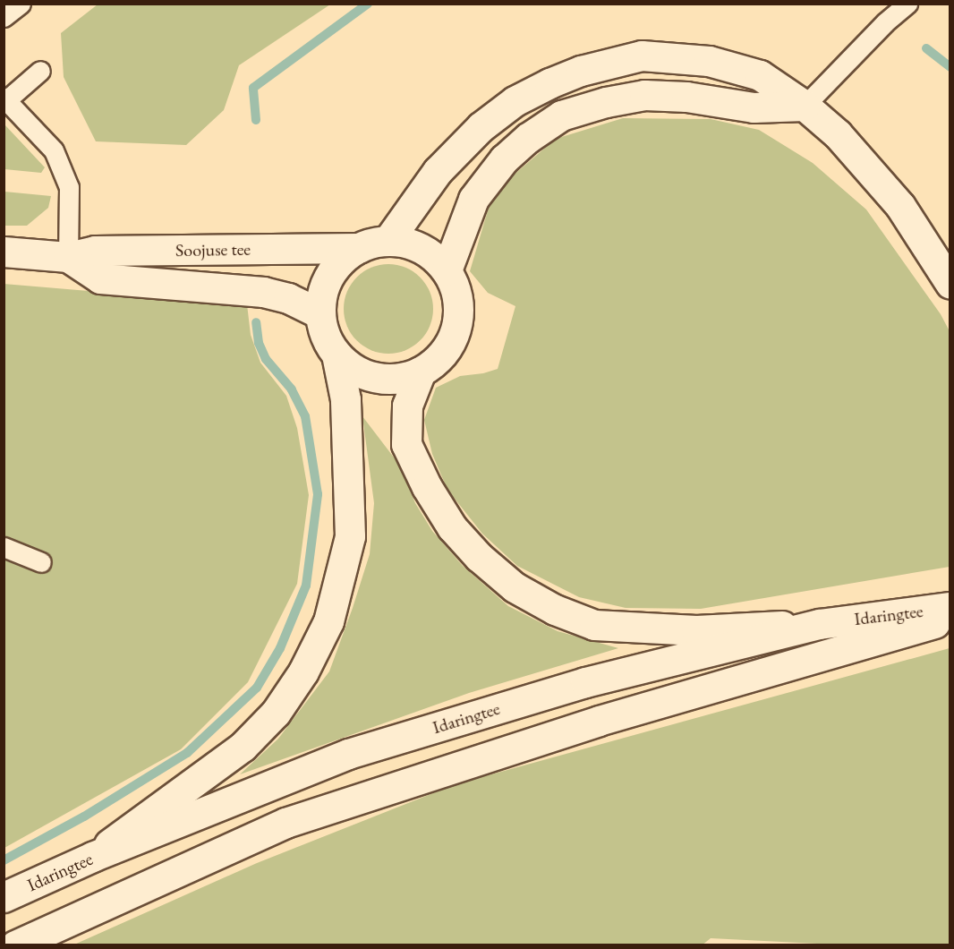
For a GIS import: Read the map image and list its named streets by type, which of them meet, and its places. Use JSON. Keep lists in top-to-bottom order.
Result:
{
  "streets": {
    "street": ["Soojuse tee", "Idaringtee"]
  }
}
